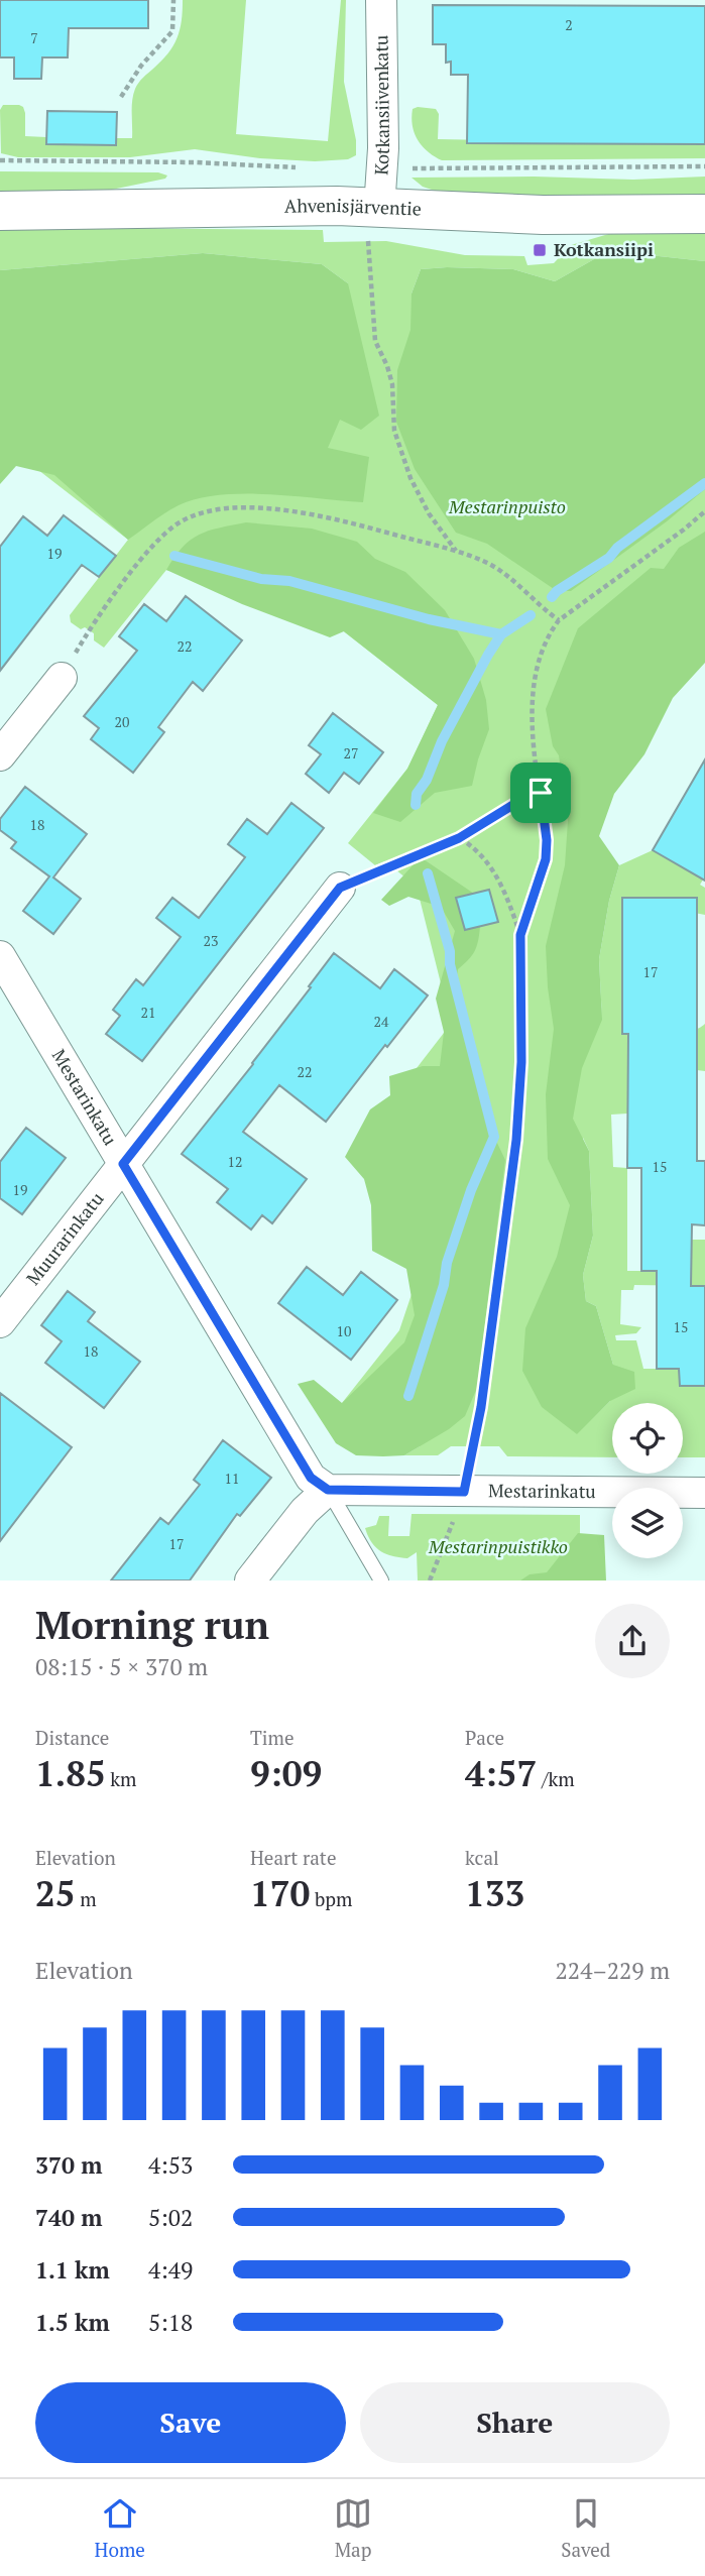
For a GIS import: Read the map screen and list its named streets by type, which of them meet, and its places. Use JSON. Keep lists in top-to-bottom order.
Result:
{
  "streets": {
    "main road": ["Ahvenisjärventie"],
    "street": ["Kotkansiivenkatu", "Mestarinkatu", "Muurarinkatu"]
  },
  "crossings": [
    ["Kotkansiivenkatu", "Ahvenisjärventie"],
    ["Mestarinkatu", "Muurarinkatu"]
  ],
  "parks": ["Mestarinpuisto", "Mestarinpuistikko"],
  "places": {
    "transit": ["Kotkansiipi"]
  },
  "house_numbers": [
    "2",
    "7",
    "19",
    "22",
    "20",
    "27",
    "18",
    "23",
    "17",
    "21",
    "24",
    "22",
    "12",
    "15",
    "19",
    "15",
    "10",
    "18",
    "11",
    "17"
  ],
  "page": {
    "heading": ["Morning run", "08:15 · 5 × 370 m"],
    "stats": [
      ["Distance", "1.85 km"],
      ["Time", "9:09"],
      ["Pace", "4:57 /km"],
      ["Elevation", "25 m"],
      ["Heart rate", "170 bpm"],
      ["kcal", "133"]
    ],
    "chart": ["Elevation", "224–229 m"],
    "list": [
      {
        "name": "370 m",
        "note": "4:53"
      },
      {
        "name": "740 m",
        "note": "5:02"
      },
      {
        "name": "1.1 km",
        "note": "4:49"
      },
      {
        "name": "1.5 km",
        "note": "5:18"
      }
    ],
    "buttons": ["Save", "Share"],
    "tabs": ["Home", "Map", "Saved"]
  }
}
